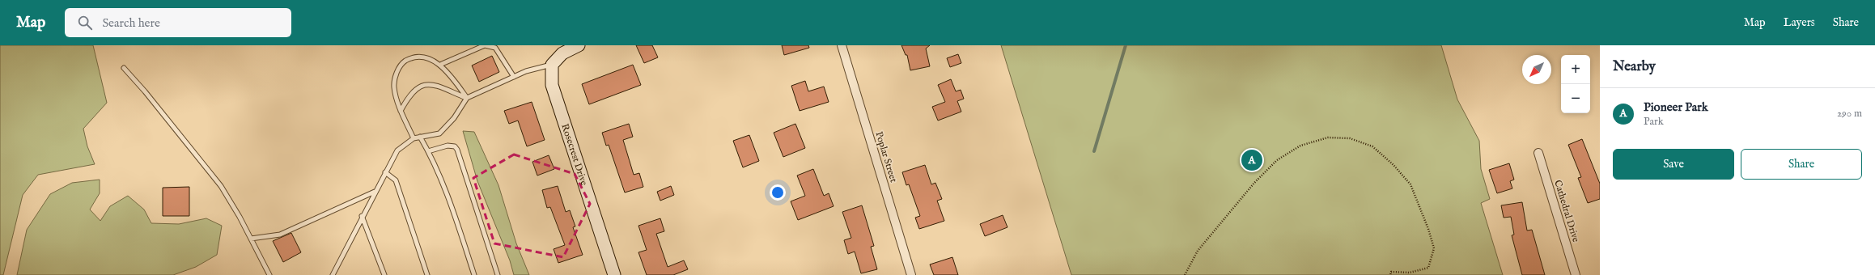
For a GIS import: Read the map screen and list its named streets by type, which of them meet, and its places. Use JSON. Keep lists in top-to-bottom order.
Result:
{
  "streets": {
    "street": ["Rosecrest Drive", "Poplar Street", "Cathedral Drive"]
  },
  "north": "bottom left",
  "page": {
    "header": "Map",
    "search": "Search here",
    "nav": ["Map", "Layers", "Share"],
    "heading": "Nearby",
    "map_buttons": ["+", "−"],
    "list": [
      {
        "mark": "A",
        "name": "Pioneer Park",
        "note": "Park",
        "value": "290 m"
      }
    ],
    "buttons": ["Save", "Share"],
    "pins": "A"
  }
}
